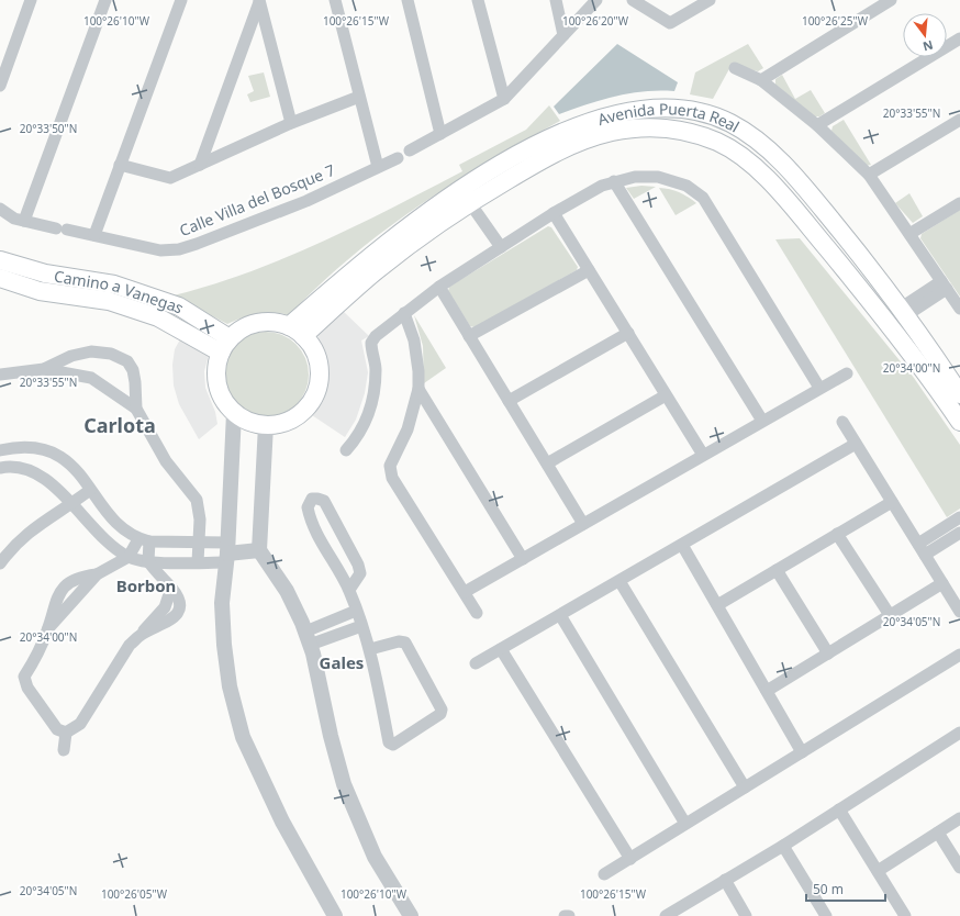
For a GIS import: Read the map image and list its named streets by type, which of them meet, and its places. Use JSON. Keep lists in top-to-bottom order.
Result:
{
  "streets": {
    "main road": ["Avenida Puerta Real", "Camino a Vanegas"],
    "street": ["Calle Villa del Bosque 7"]
  },
  "crossings": [
    ["Avenida Puerta Real", "Camino a Vanegas"]
  ],
  "districts": ["Carlota", "Borbon", "Gales"],
  "scale_bar": "50 m",
  "north": "bottom",
  "coordinates": [
    "100°26'10\"W",
    "100°26'15\"W",
    "100°26'20\"W",
    "100°26'25\"W",
    "20°33'55\"N",
    "20°33'50\"N",
    "20°34'00\"N",
    "20°34'05\"N",
    "100°26'05\"W"
  ]
}
